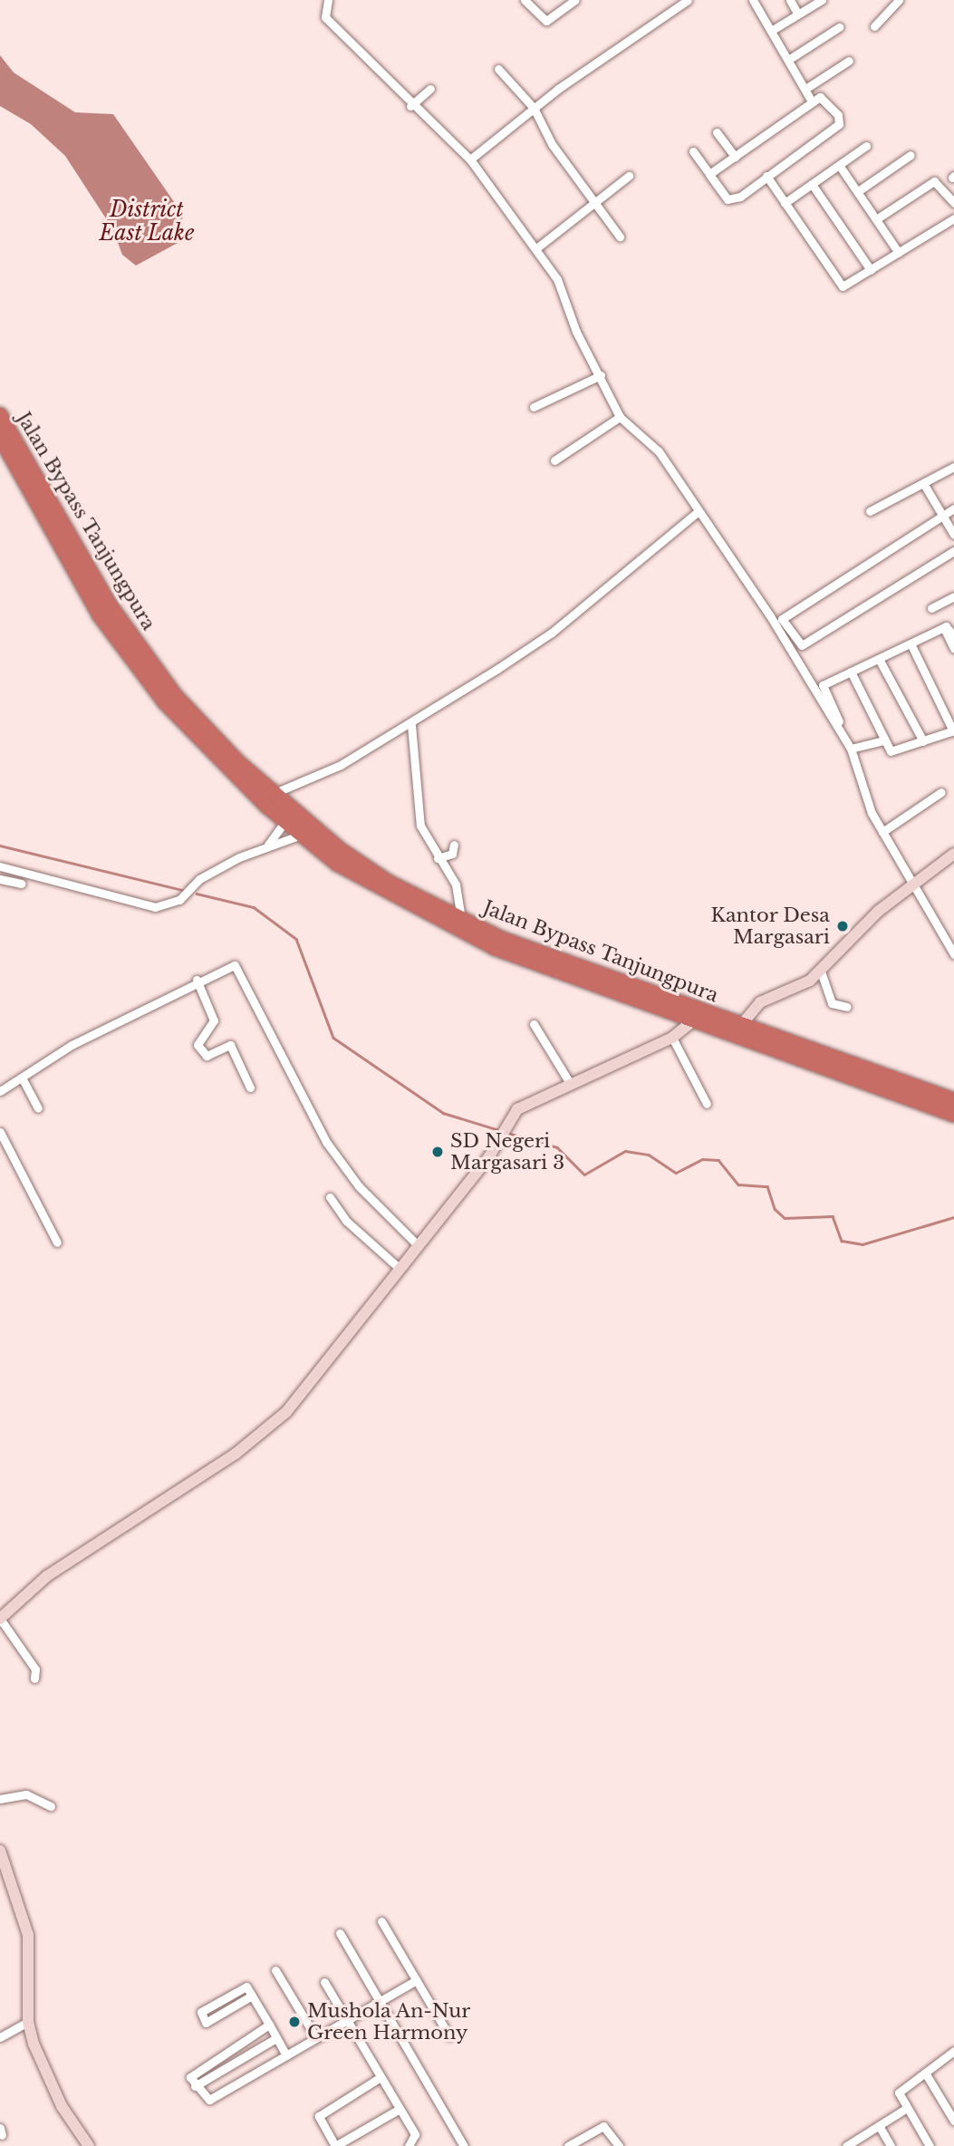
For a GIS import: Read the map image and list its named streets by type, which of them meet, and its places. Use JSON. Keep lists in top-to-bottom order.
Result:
{
  "streets": {
    "highway": ["Jalan Bypass Tanjungpura"]
  },
  "water": ["District East Lake"],
  "places": ["Kantor Desa Margasari", "SD Negeri Margasari 3", "Mushola An-Nur Green Harmony"]
}
